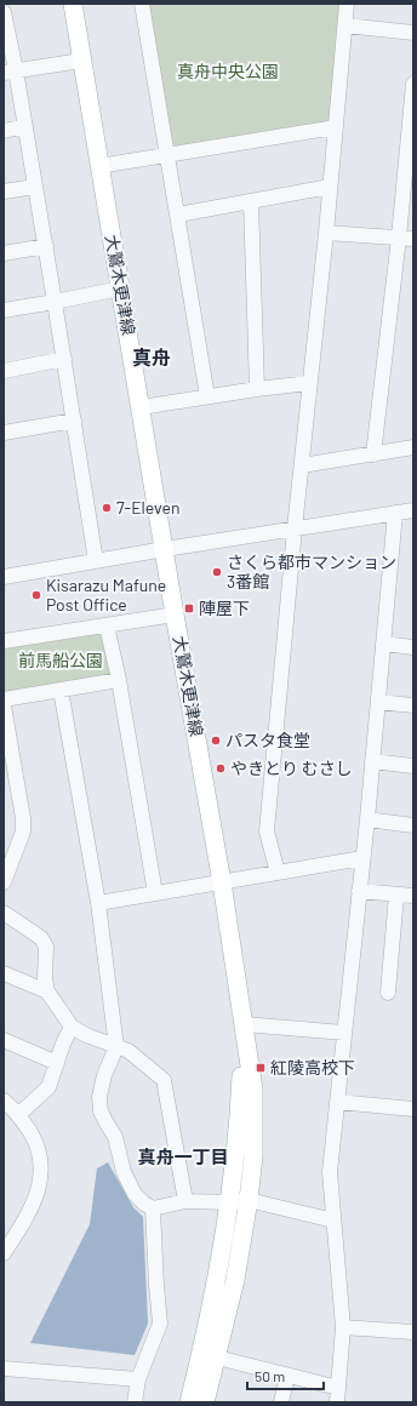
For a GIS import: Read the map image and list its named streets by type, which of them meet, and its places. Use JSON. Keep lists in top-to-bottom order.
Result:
{
  "streets": {
    "main road": ["大鷲木更津線"]
  },
  "districts": ["真舟", "真舟一丁目"],
  "parks": ["真舟中央公園", "前馬船公園"],
  "places": {
    "other": [
      "7-Eleven",
      "さくら都市マンション 3番館",
      "Kisarazu Mafune Post Office",
      "パスタ食堂",
      "やきとり むさし"
    ],
    "transit": ["陣屋下", "紅陵高校下"]
  },
  "scale_bar": "50 m"
}
